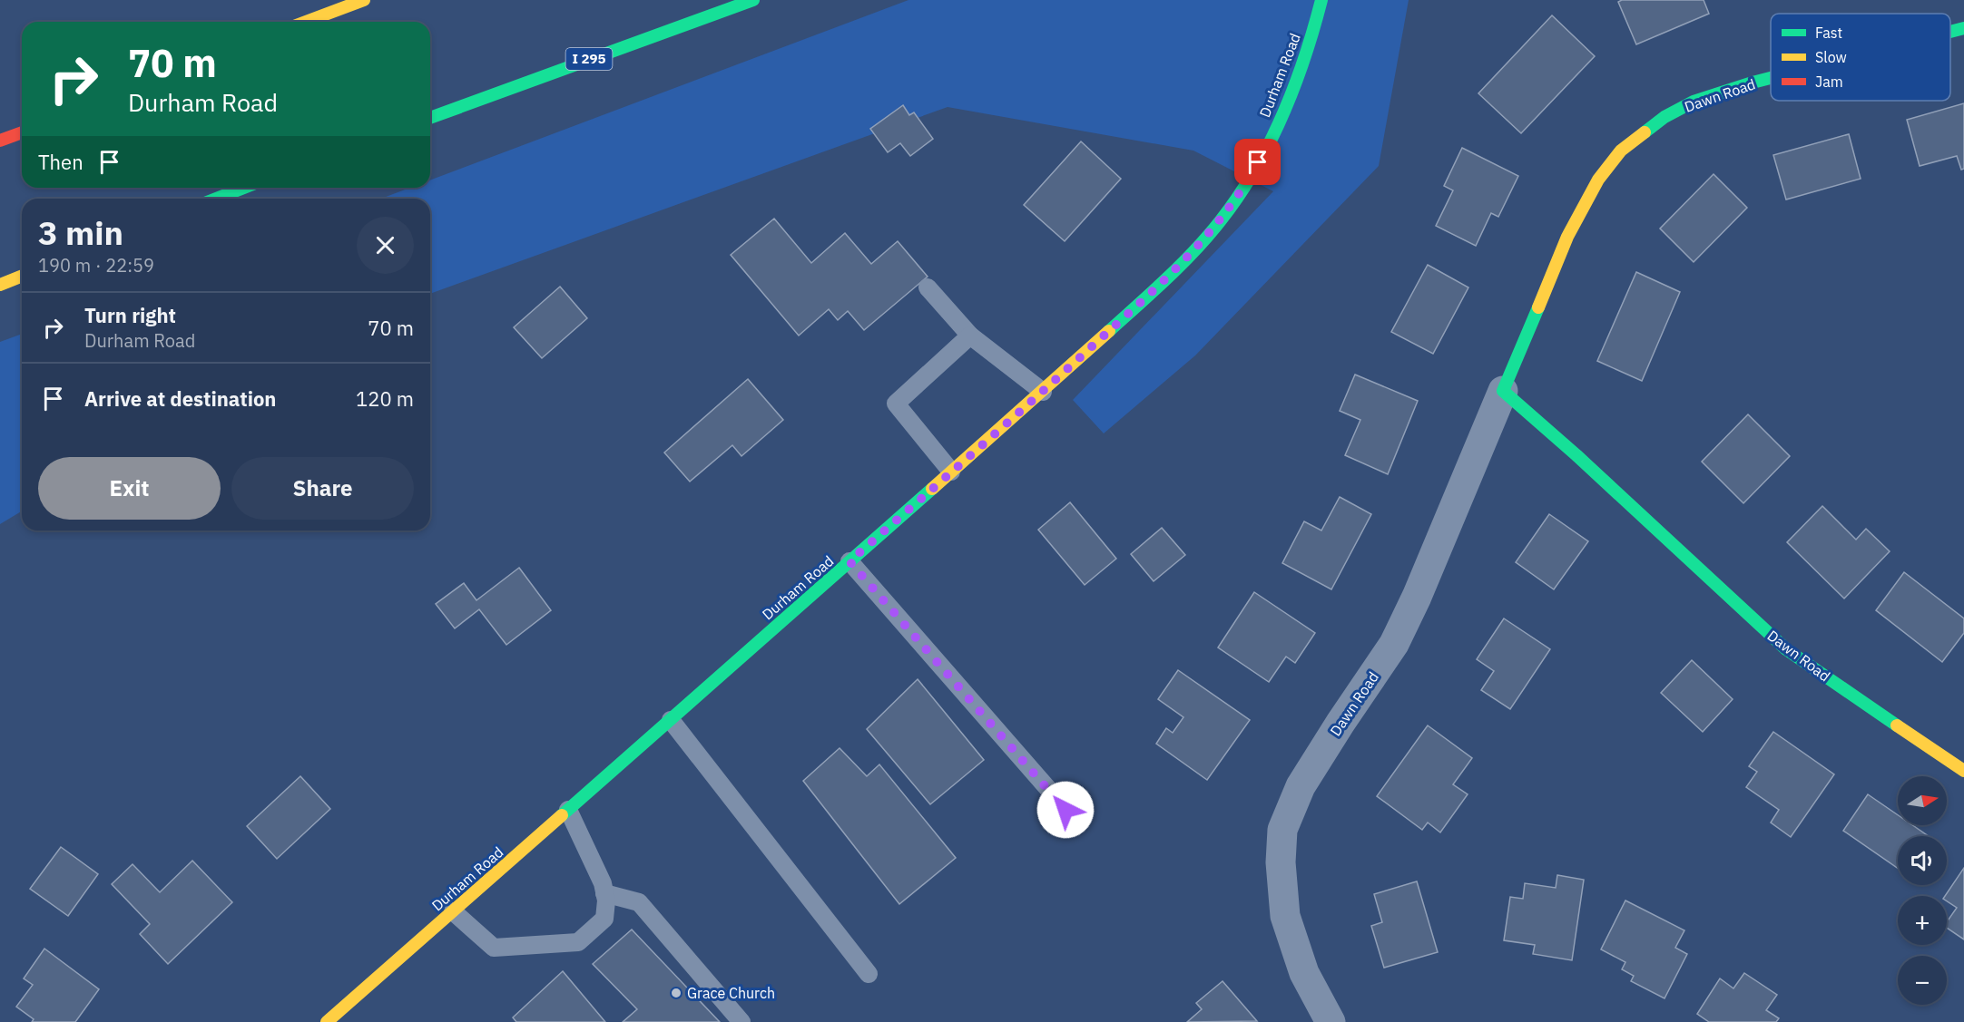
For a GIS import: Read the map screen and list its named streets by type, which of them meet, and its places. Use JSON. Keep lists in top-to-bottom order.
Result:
{
  "streets": {
    "main road": ["I 295", "Durham Road", "Dawn Road"]
  },
  "places": ["Grace Church"],
  "legend": ["Fast", "Slow", "Jam"],
  "north": "right",
  "page": {
    "turn": ["70 m", "Durham Road"],
    "then": "Then",
    "heading": ["3 min", "190 m · 22:59"],
    "list": [
      {
        "name": "Turn right",
        "note": "Durham Road",
        "value": "70 m"
      },
      {
        "name": "Arrive at destination",
        "value": "120 m"
      }
    ],
    "buttons": ["Exit", "Share"],
    "map_buttons": ["+", "−"]
  }
}
